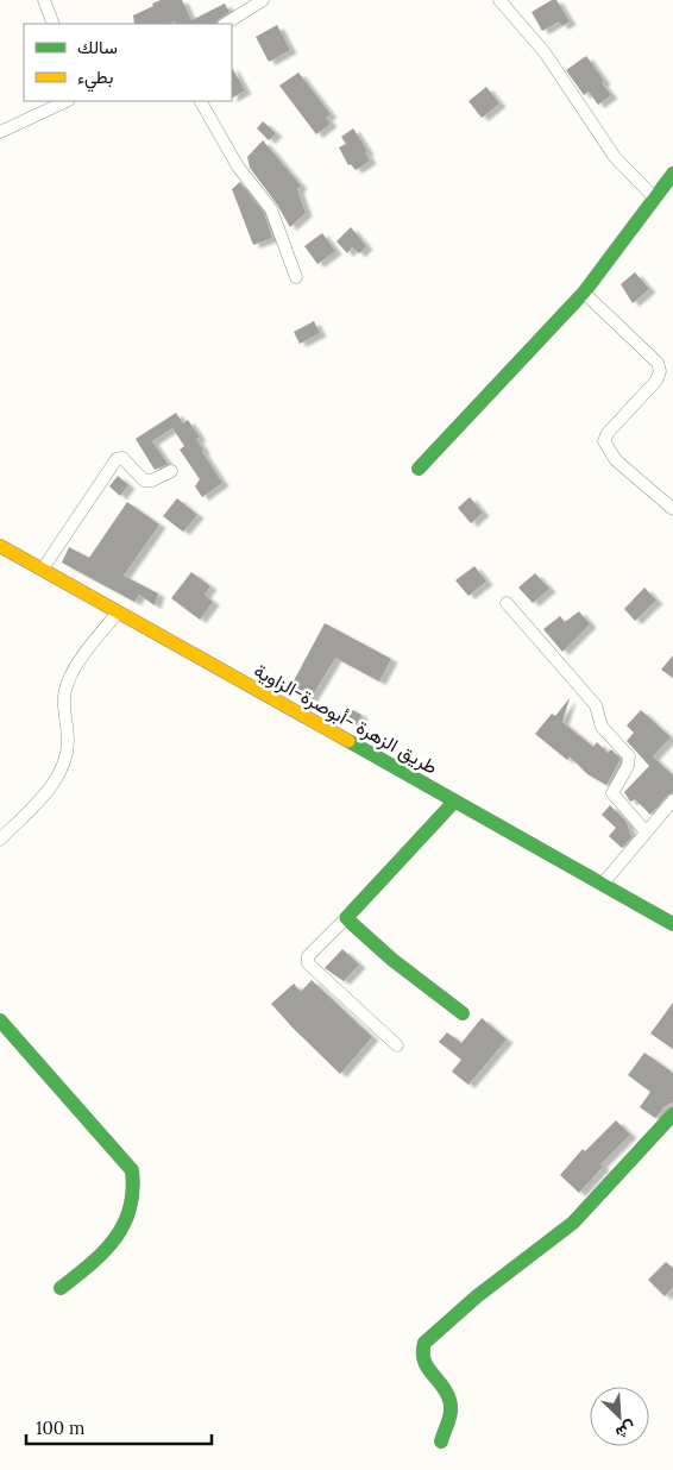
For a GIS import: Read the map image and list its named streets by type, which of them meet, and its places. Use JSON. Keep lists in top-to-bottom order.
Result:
{
  "streets": {
    "street": ["طريق الزهرة -أبوصرة-الزاوية"]
  },
  "legend": ["سالك", "بطيء"],
  "scale_bar": "100 m",
  "north": "bottom right"
}
